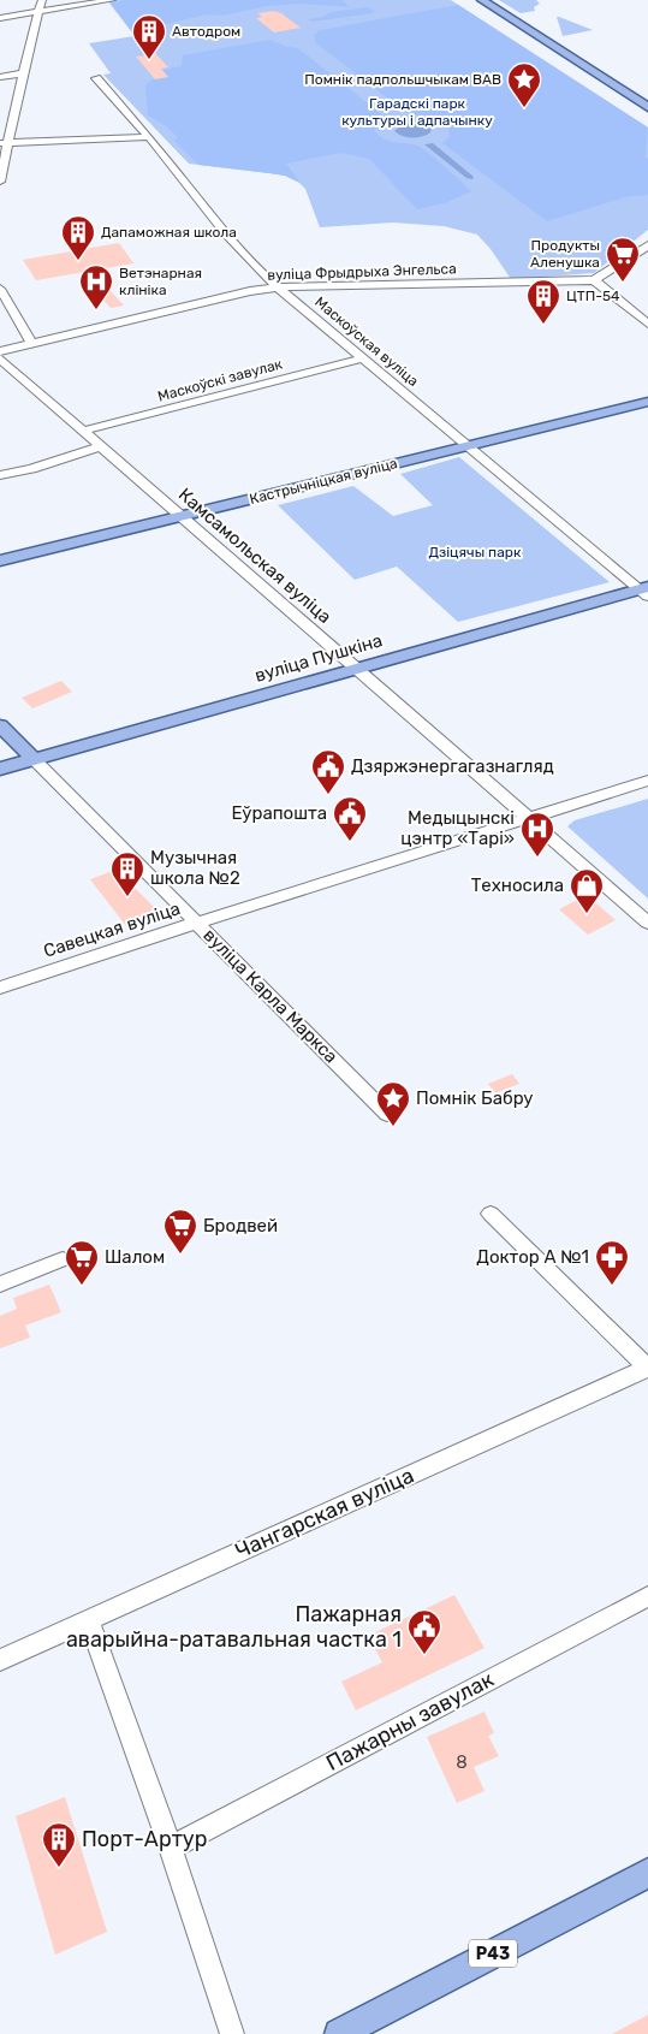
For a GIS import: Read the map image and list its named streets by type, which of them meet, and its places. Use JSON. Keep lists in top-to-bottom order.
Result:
{
  "streets": {
    "main road": [
      "Кастрычніцкая вуліца",
      "вуліца Пушкіна",
      "вуліца Карла Маркса",
      "Р43"
    ],
    "street": [
      "вуліца Фрыдрыха Энгельса",
      "Маскоўская вуліца",
      "Маскоўскі завулак",
      "Камсамольская вуліца",
      "Савецкая вуліца",
      "Чангарская вуліца",
      "Пажарны завулак"
    ]
  },
  "crossings": [
    ["вуліца Фрыдрыха Энгельса", "Маскоўская вуліца"],
    ["Маскоўская вуліца", "Маскоўскі завулак"],
    ["Маскоўская вуліца", "Кастрычніцкая вуліца"],
    ["Маскоўская вуліца", "вуліца Пушкіна"],
    ["Маскоўскі завулак", "Камсамольская вуліца"],
    ["Кастрычніцкая вуліца", "Камсамольская вуліца"],
    ["Камсамольская вуліца", "вуліца Пушкіна"],
    ["Камсамольская вуліца", "Савецкая вуліца"],
    ["вуліца Пушкіна", "вуліца Карла Маркса"],
    ["Савецкая вуліца", "вуліца Карла Маркса"]
  ],
  "parks": ["Гарадскі парк культуры і адпачынку", "Дзіцячы парк"],
  "places": {
    "building": [
      "Автодром",
      "Дапаможная школа",
      "ЦТП-54",
      "Музычная школа №2",
      "Порт-Артур"
    ],
    "place": ["Помнік падпольшчыкам ВАВ", "Помнік Бабру"],
    "supermarket": ["Продукты Аленушка", "Бродвей", "Шалом"],
    "hospital": ["Ветэнарная клініка", "Медыцынскі цэнтр «Тарі»"],
    "public building": ["Дзяржэнергагазнагляд", "Еўрапошта", "Пажарная аварыйна-ратавальная частка 1"],
    "shop": ["Техносила"],
    "pharmacy": ["Доктор А №1"]
  },
  "house_numbers": ["8"]
}
